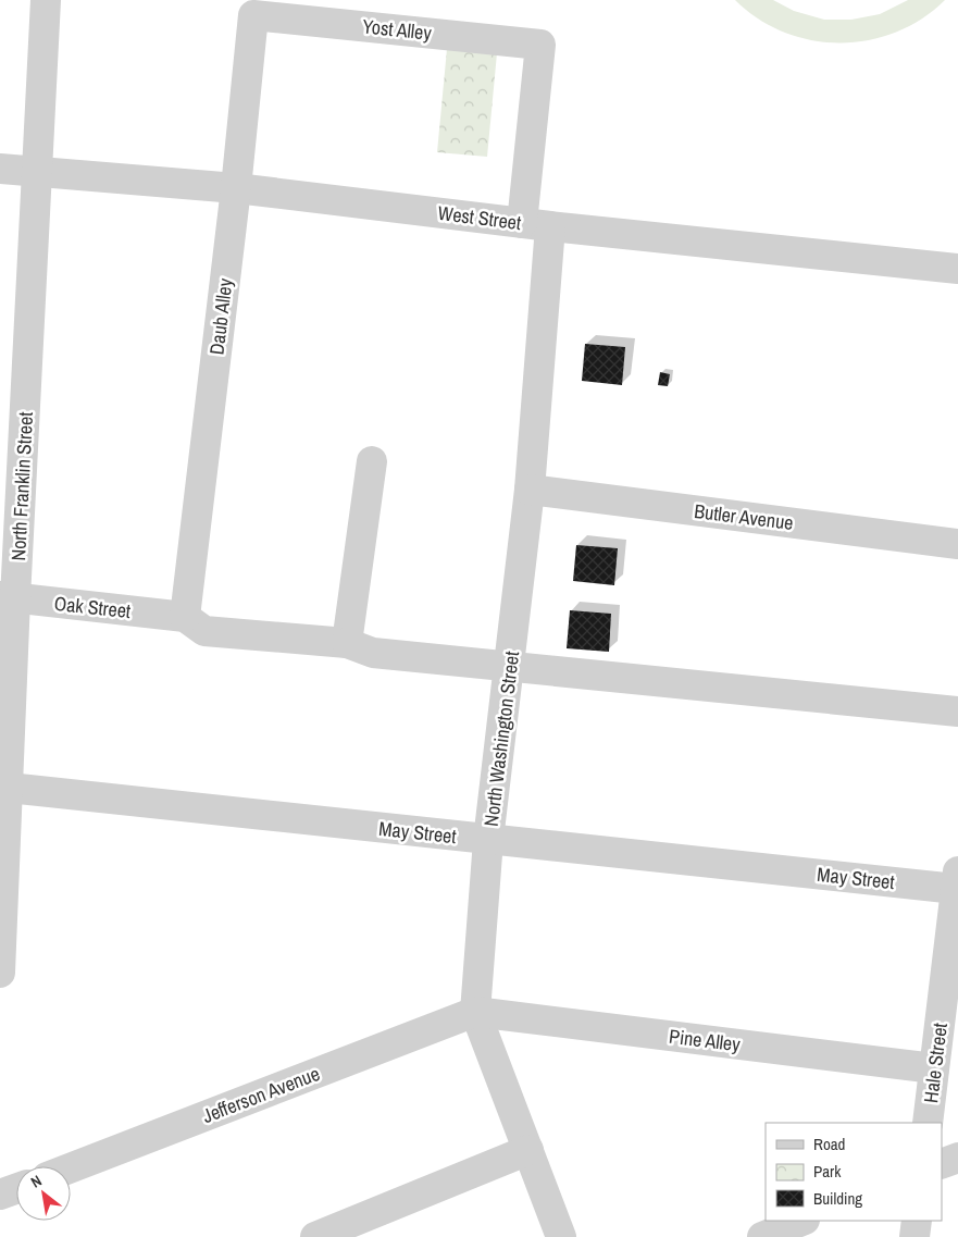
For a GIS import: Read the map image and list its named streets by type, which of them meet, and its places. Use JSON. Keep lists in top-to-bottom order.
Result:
{
  "streets": {
    "street": [
      "Yost Alley",
      "West Street",
      "Daub Alley",
      "North Franklin Street",
      "Butler Avenue",
      "Oak Street",
      "North Washington Street",
      "May Street",
      "Pine Alley",
      "Hale Street",
      "Jefferson Avenue"
    ]
  },
  "crossings": [
    ["Yost Alley", "Daub Alley"],
    ["Yost Alley", "North Washington Street"],
    ["West Street", "Daub Alley"],
    ["West Street", "North Franklin Street"],
    ["West Street", "North Washington Street"],
    ["Daub Alley", "Oak Street"],
    ["North Franklin Street", "Oak Street"],
    ["North Franklin Street", "May Street"],
    ["Butler Avenue", "North Washington Street"],
    ["North Washington Street", "May Street"],
    ["North Washington Street", "Pine Alley"],
    ["North Washington Street", "Jefferson Avenue"],
    ["May Street", "Hale Street"],
    ["Pine Alley", "Hale Street"],
    ["Pine Alley", "Jefferson Avenue"]
  ],
  "legend": ["Road", "Park", "Building"],
  "north": "top left"
}
